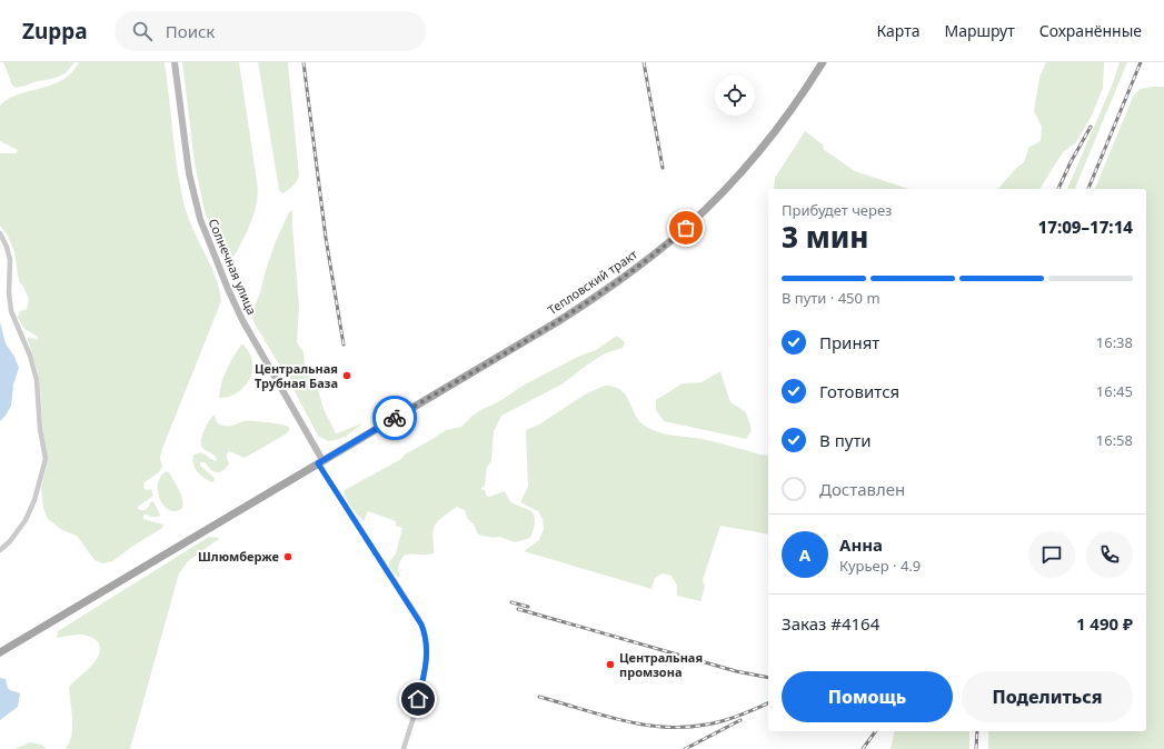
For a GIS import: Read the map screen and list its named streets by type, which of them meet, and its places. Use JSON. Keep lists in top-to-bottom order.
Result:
{
  "streets": {
    "main road": ["Тепловский тракт"],
    "street": ["Солнечная улица"]
  },
  "crossings": [
    ["Солнечная улица", "Тепловский тракт"]
  ],
  "places": ["Центральная Трубная База", "Шлюмберже", "Центральная промзона"],
  "page": {
    "header": "Zuppa",
    "search": "Поиск",
    "nav": ["Карта", "Маршрут", "Сохранённые"],
    "heading": ["3 мин", "Прибудет через", "17:09–17:14"],
    "panel": [
      "Анна",
      "Курьер · 4.9",
      "Заказ #4164",
      "1 490 ₽"
    ],
    "bar": "В пути · 450 m",
    "list": [
      ["Принят", "16:38"],
      ["Готовится", "16:45"],
      ["В пути", "16:58"],
      "Доставлен"
    ],
    "round": "А",
    "buttons": ["Помощь", "Поделиться"]
  }
}
